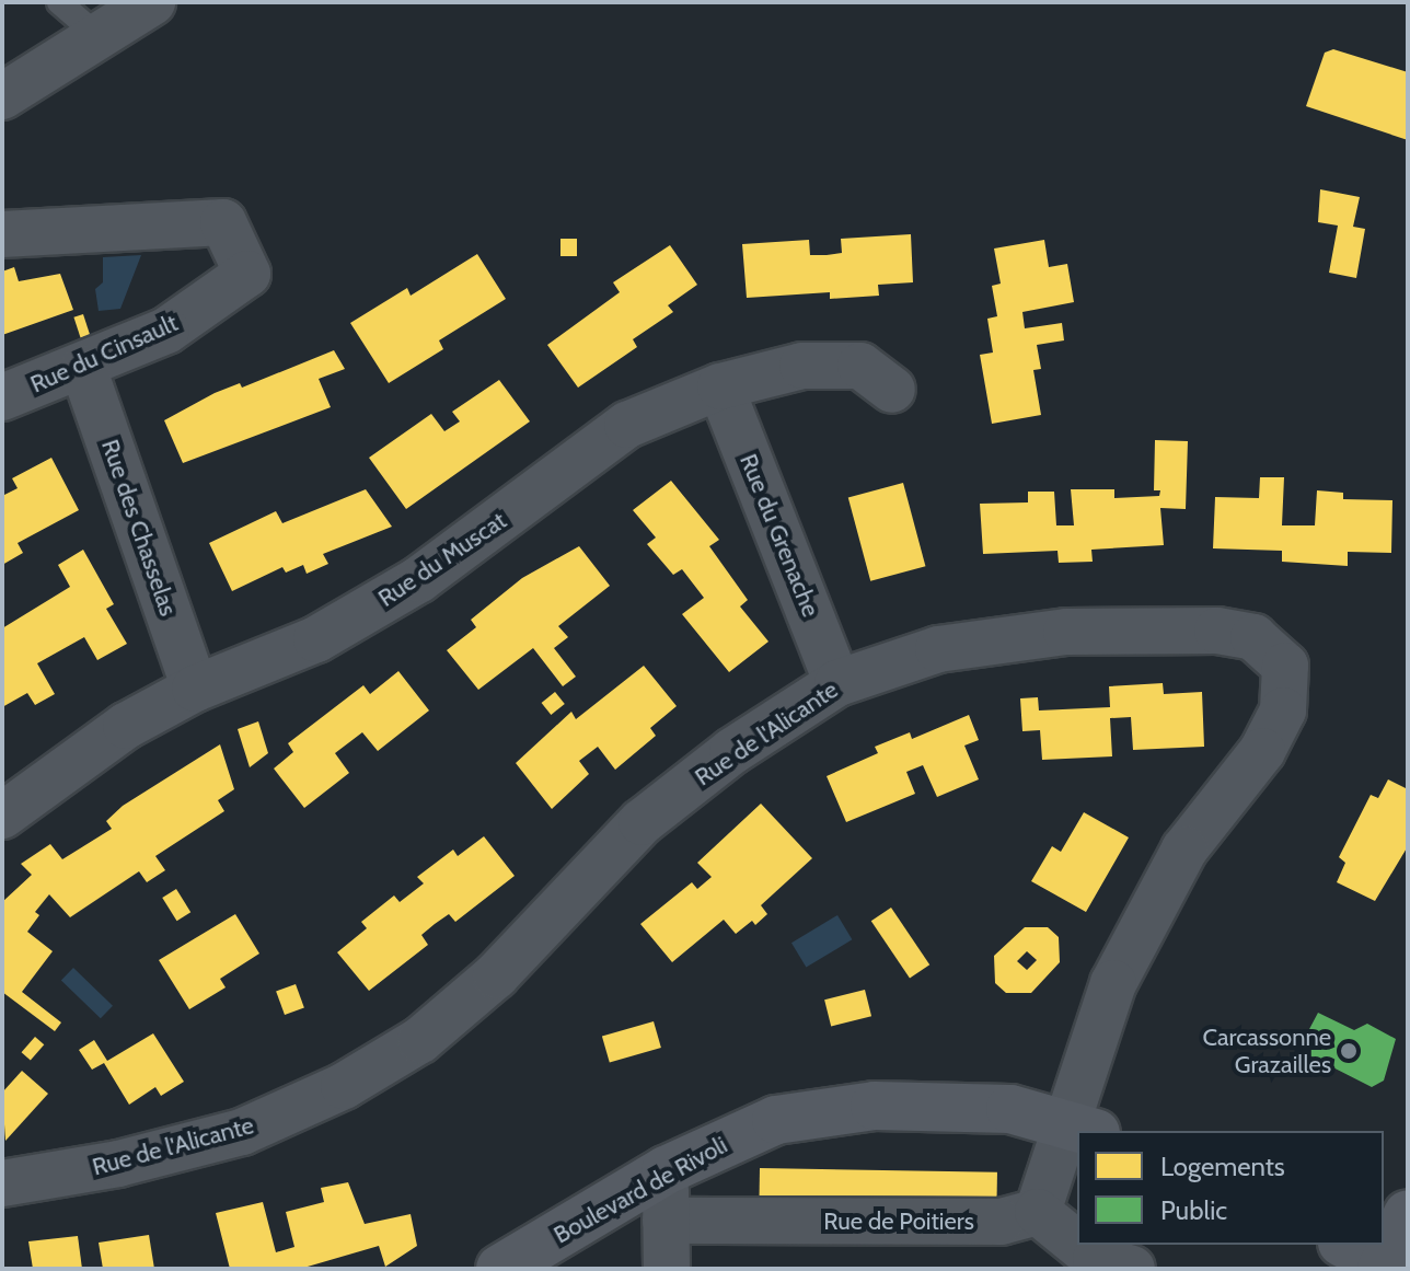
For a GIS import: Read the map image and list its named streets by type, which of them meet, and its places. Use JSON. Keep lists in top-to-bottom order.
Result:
{
  "streets": {
    "street": [
      "Rue du Cinsault",
      "Rue des Chasselas",
      "Rue du Grenache",
      "Rue du Muscat",
      "Rue de l'Alicante",
      "Boulevard de Rivoli",
      "Rue de Poitiers"
    ]
  },
  "crossings": [
    ["Rue du Cinsault", "Rue des Chasselas"],
    ["Rue des Chasselas", "Rue du Muscat"],
    ["Rue du Grenache", "Rue du Muscat"],
    ["Rue du Grenache", "Rue de l'Alicante"],
    ["Rue de l'Alicante", "Boulevard de Rivoli"]
  ],
  "places": ["Carcassonne Grazailles"],
  "legend": ["Logements", "Public"]
}
